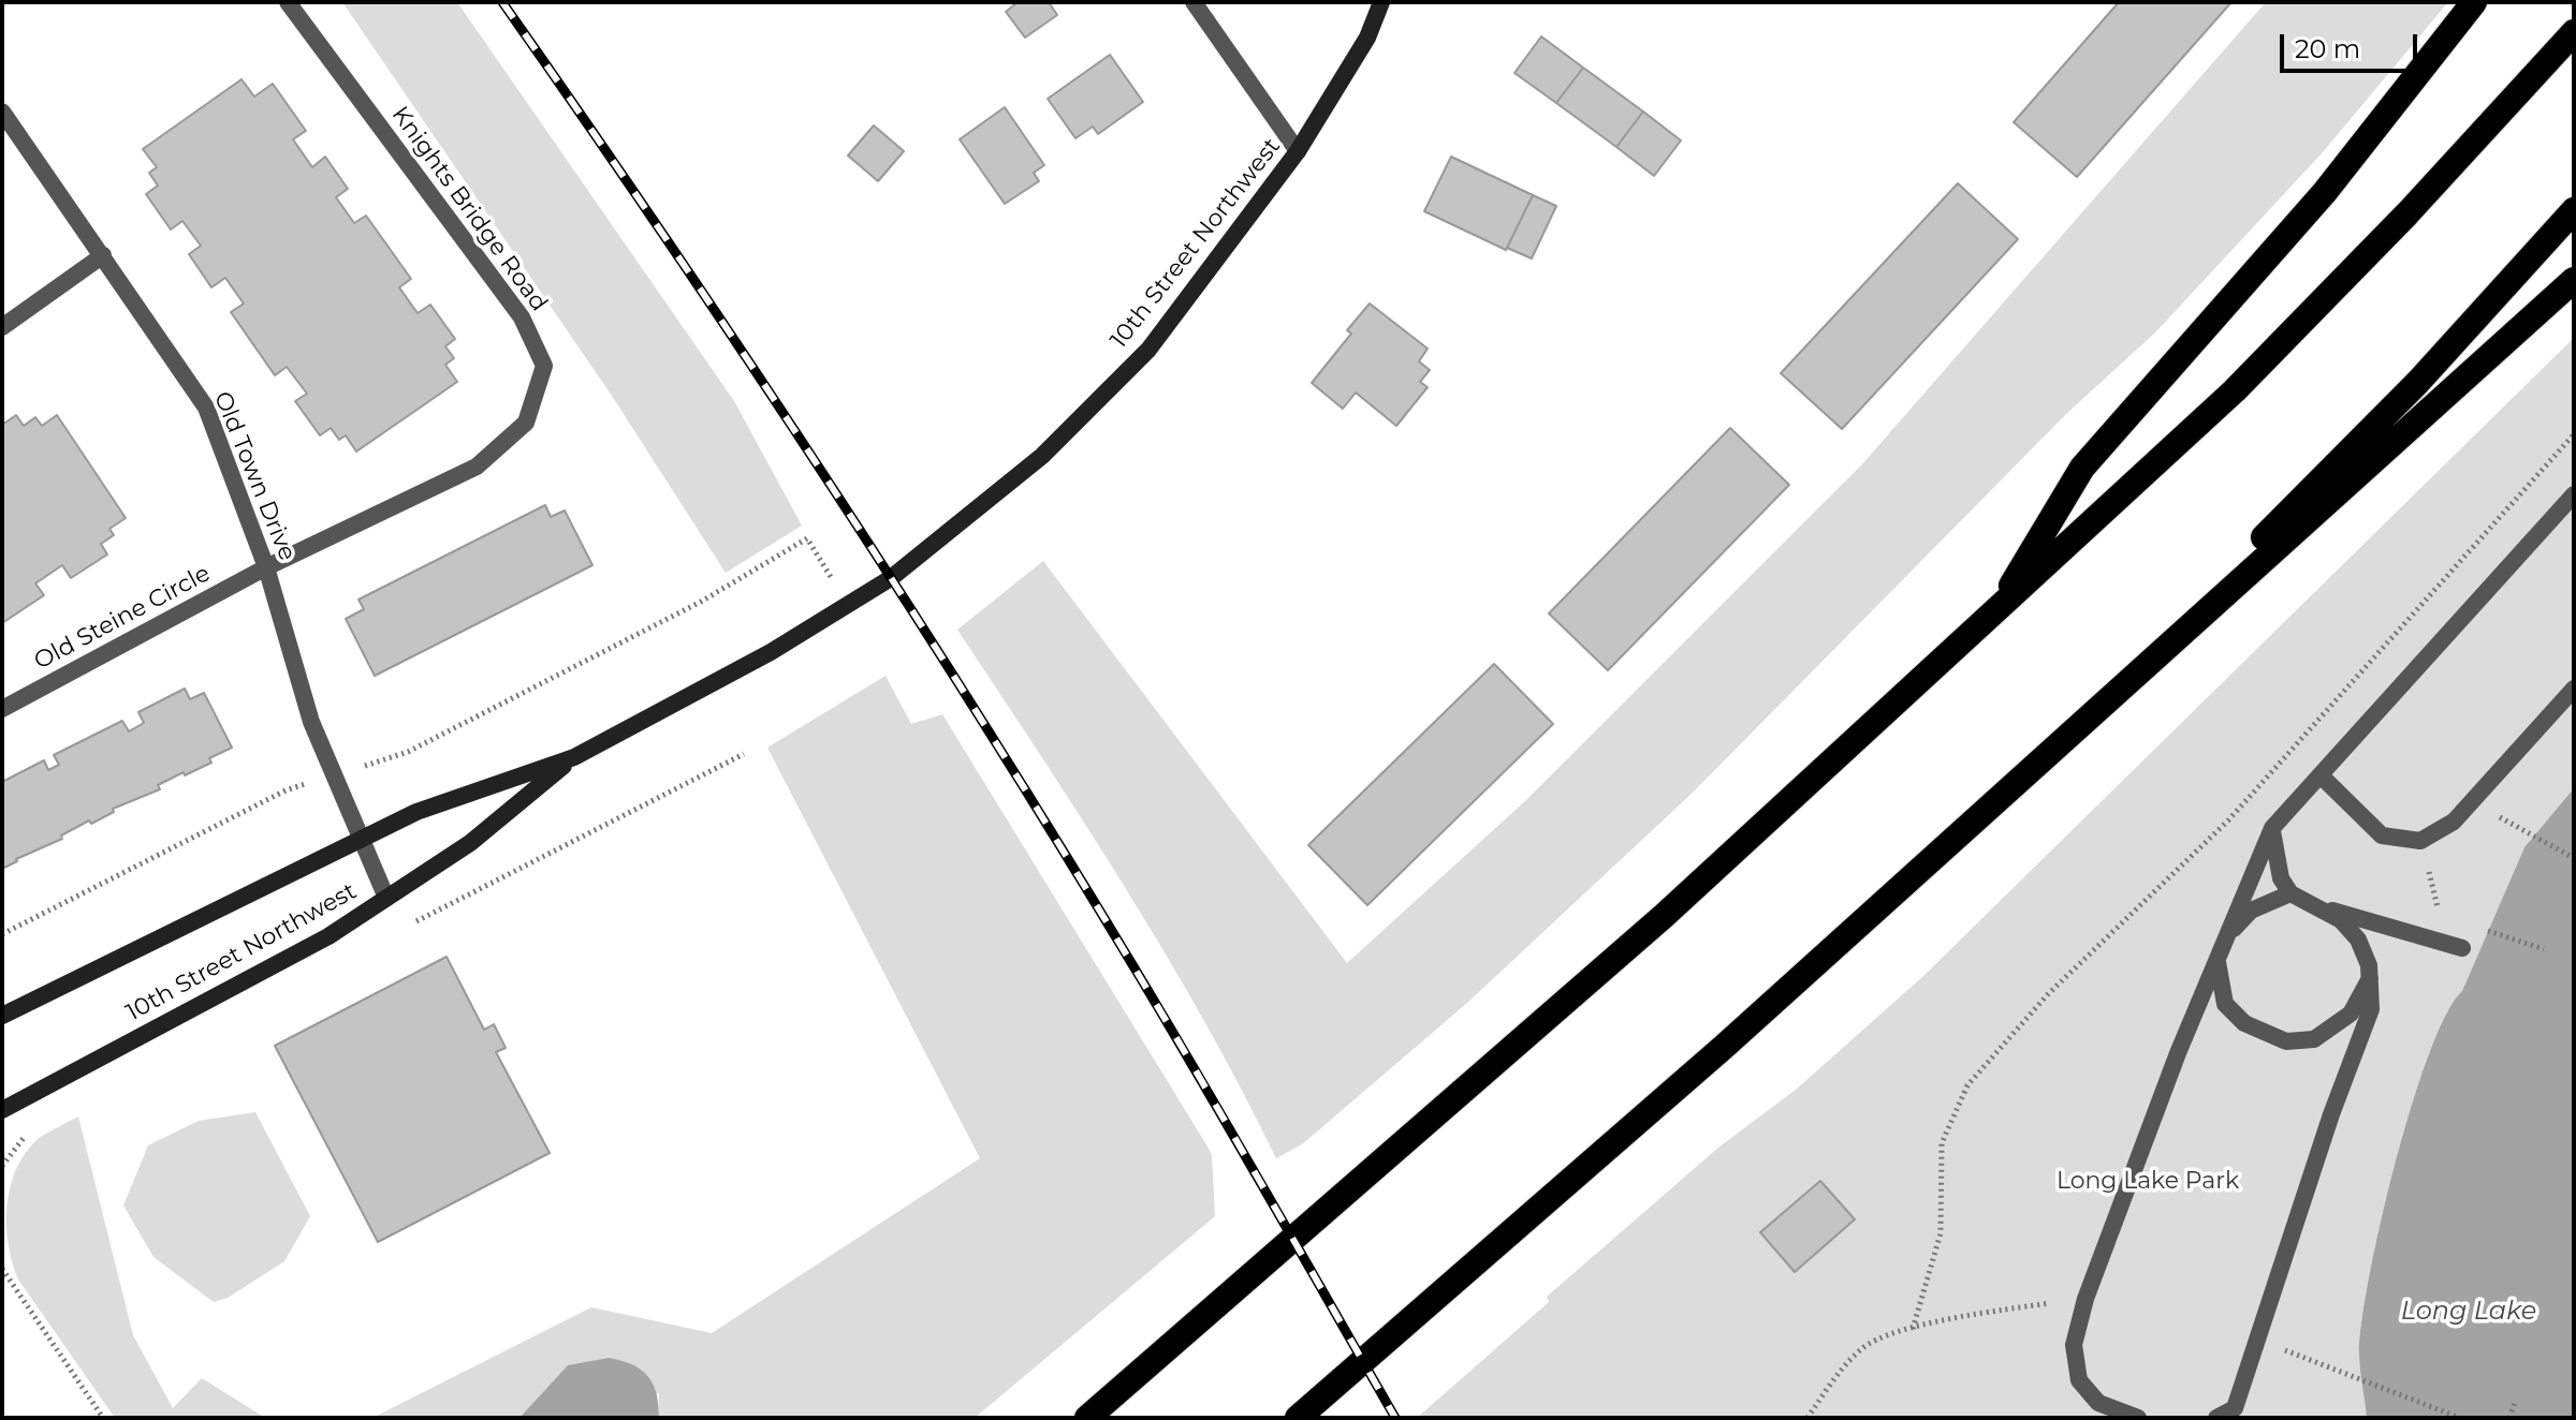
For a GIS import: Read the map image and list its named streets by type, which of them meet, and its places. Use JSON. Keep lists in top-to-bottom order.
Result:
{
  "streets": {
    "street": [
      "Knights Bridge Road",
      "10th Street Northwest",
      "Old Town Drive",
      "Old Steine Circle"
    ]
  },
  "crossings": [
    ["Knights Bridge Road", "Old Town Drive"],
    ["Knights Bridge Road", "Old Steine Circle"],
    ["10th Street Northwest", "Old Town Drive"],
    ["Old Town Drive", "Old Steine Circle"]
  ],
  "water": ["Long Lake"],
  "parks": ["Long Lake Park"],
  "scale_bar": "20 m"
}
